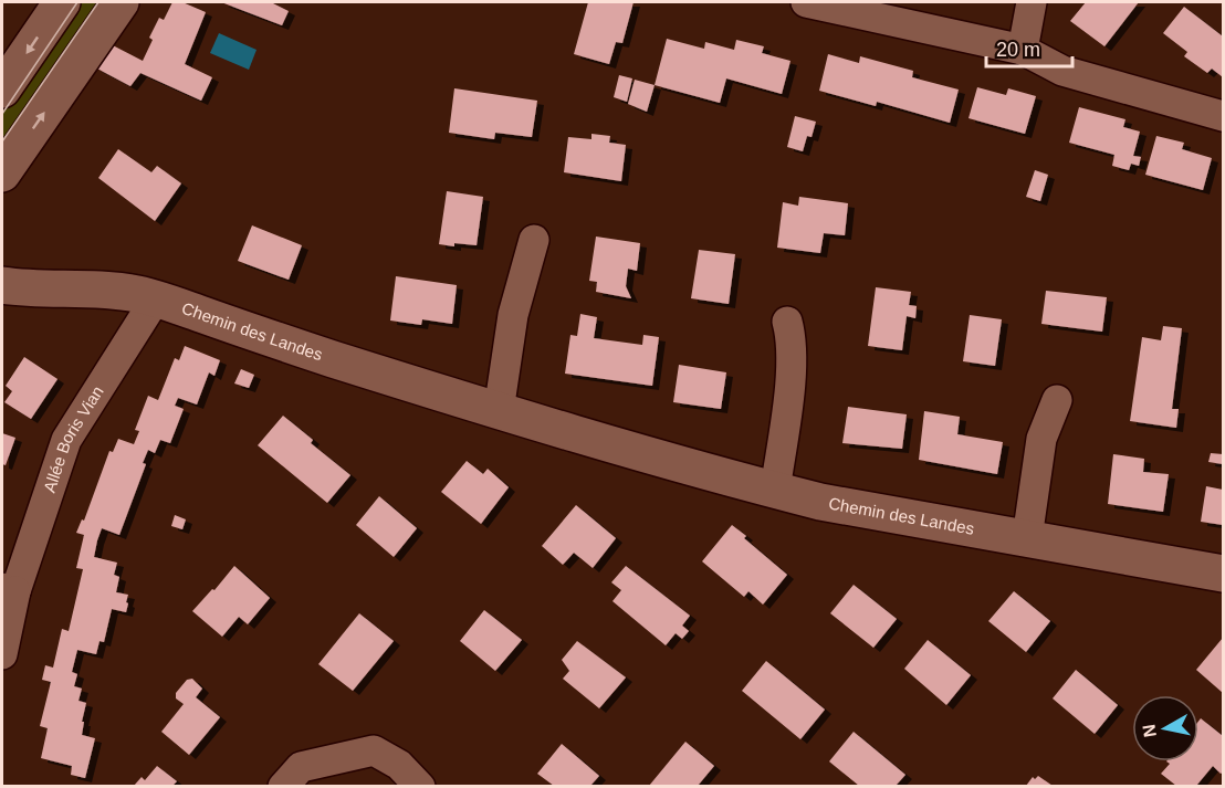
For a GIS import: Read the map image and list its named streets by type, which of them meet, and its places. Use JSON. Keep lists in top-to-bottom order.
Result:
{
  "streets": {
    "street": ["Chemin des Landes", "Allée Boris Vian"]
  },
  "crossings": [
    ["Chemin des Landes", "Allée Boris Vian"]
  ],
  "scale_bar": "20 m",
  "north": "left"
}
